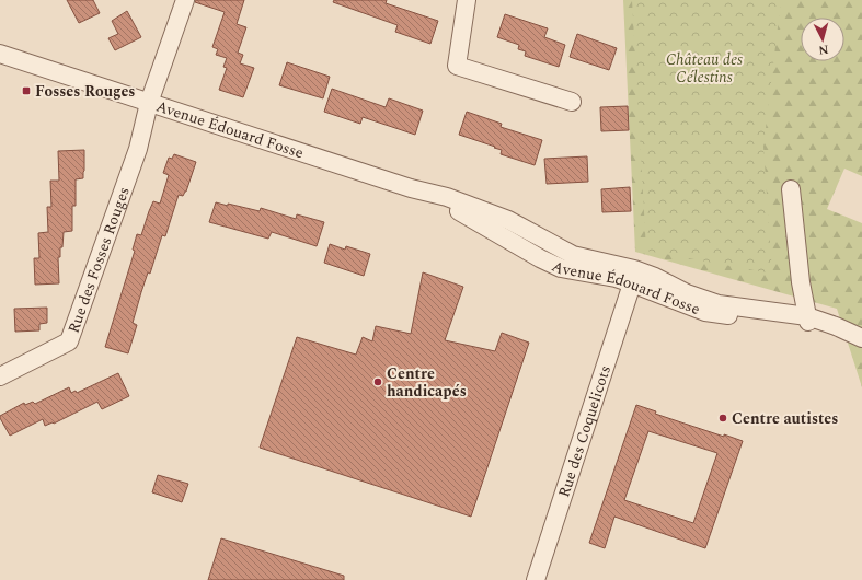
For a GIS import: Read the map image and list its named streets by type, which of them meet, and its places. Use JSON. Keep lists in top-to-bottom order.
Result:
{
  "streets": {
    "street": ["Avenue Édouard Fosse", "Rue des Fosses Rouges", "Rue des Coquelicots"]
  },
  "crossings": [
    ["Avenue Édouard Fosse", "Rue des Fosses Rouges"],
    ["Avenue Édouard Fosse", "Rue des Coquelicots"]
  ],
  "parks": ["Château des Célestins"],
  "places": {
    "transit": ["Fosses Rouges"],
    "other": ["Centre handicapés", "Centre autistes"]
  },
  "north": "bottom"
}
